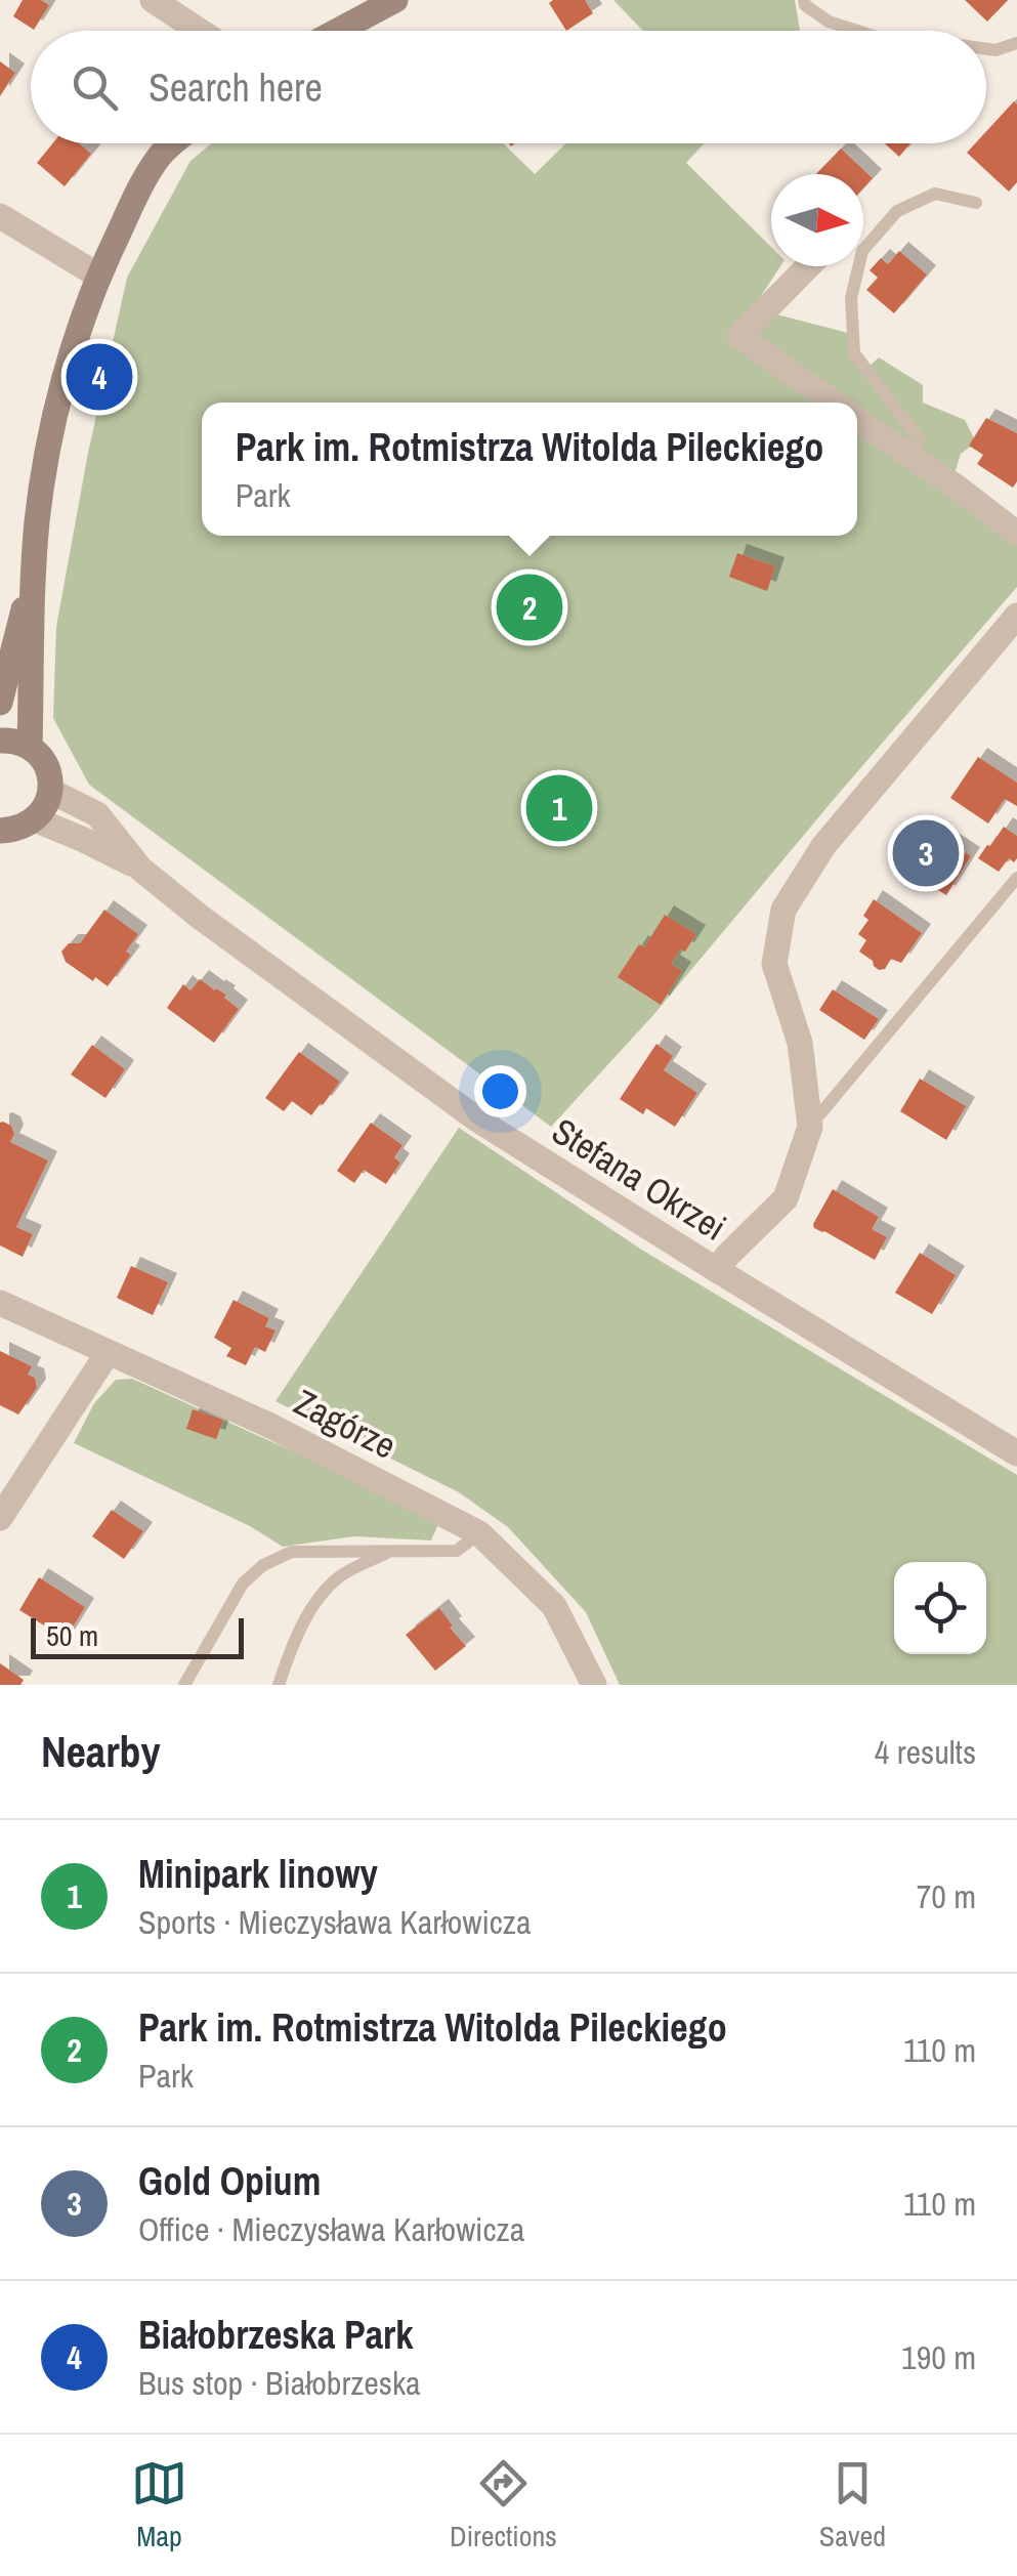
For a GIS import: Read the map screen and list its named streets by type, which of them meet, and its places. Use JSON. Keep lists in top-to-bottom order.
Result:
{
  "streets": {
    "street": ["Stefana Okrzei", "Zagórze"]
  },
  "scale_bar": "50 m",
  "north": "right",
  "page": {
    "search": "Search here",
    "pins": [
      "4",
      "2",
      "1",
      "3"
    ],
    "popup": ["Park im. Rotmistrza Witolda Pileckiego", "Park"],
    "scale": "50 m",
    "heading": ["Nearby", "4 results"],
    "list": [
      {
        "mark": "1",
        "name": "Minipark linowy",
        "note": "Sports · Mieczysława Karłowicza",
        "value": "70 m"
      },
      {
        "mark": "2",
        "name": "Park im. Rotmistrza Witolda Pileckiego",
        "note": "Park",
        "value": "110 m"
      },
      {
        "mark": "3",
        "name": "Gold Opium",
        "note": "Office · Mieczysława Karłowicza",
        "value": "110 m"
      },
      {
        "mark": "4",
        "name": "Białobrzeska Park",
        "note": "Bus stop · Białobrzeska",
        "value": "190 m"
      }
    ],
    "nav": ["Map", "Directions", "Saved"]
  }
}
